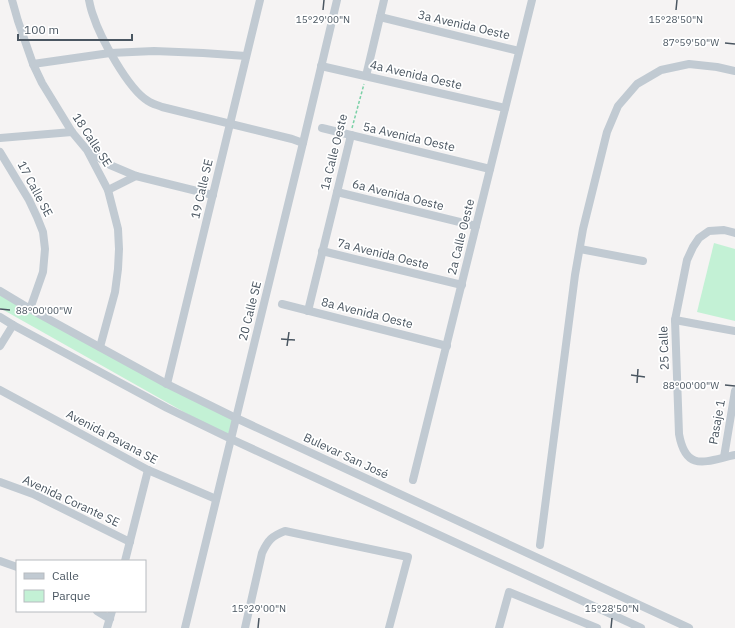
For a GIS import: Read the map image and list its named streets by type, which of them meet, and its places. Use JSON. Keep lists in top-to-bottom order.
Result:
{
  "streets": {
    "street": [
      "3a Avenida Oeste",
      "4a Avenida Oeste",
      "5a Avenida Oeste",
      "18 Calle SE",
      "1a Calle Oeste",
      "17 Calle SE",
      "19 Calle SE",
      "6a Avenida Oeste",
      "2a Calle Oeste",
      "7a Avenida Oeste",
      "20 Calle SE",
      "8a Avenida Oeste",
      "25 Calle",
      "Pasaje 1",
      "Avenida Pavana SE",
      "Bulevar San José",
      "Avenida Corante SE"
    ]
  },
  "crossings": [
    ["3a Avenida Oeste", "2a Calle Oeste"],
    ["4a Avenida Oeste", "1a Calle Oeste"],
    ["4a Avenida Oeste", "2a Calle Oeste"],
    ["4a Avenida Oeste", "20 Calle SE"],
    ["5a Avenida Oeste", "1a Calle Oeste"],
    ["5a Avenida Oeste", "2a Calle Oeste"],
    ["18 Calle SE", "Bulevar San José"],
    ["1a Calle Oeste", "6a Avenida Oeste"],
    ["1a Calle Oeste", "7a Avenida Oeste"],
    ["1a Calle Oeste", "8a Avenida Oeste"],
    ["17 Calle SE", "Bulevar San José"],
    ["19 Calle SE", "Bulevar San José"],
    ["6a Avenida Oeste", "2a Calle Oeste"],
    ["2a Calle Oeste", "7a Avenida Oeste"],
    ["2a Calle Oeste", "8a Avenida Oeste"],
    ["20 Calle SE", "Avenida Pavana SE"],
    ["20 Calle SE", "Bulevar San José"],
    ["25 Calle", "Pasaje 1"]
  ],
  "legend": ["Calle", "Parque"],
  "scale_bar": "100 m",
  "coordinates": [
    "15°29'00\"N",
    "15°28'50\"N",
    "87°59'50\"W",
    "88°00'00\"W"
  ]
}
